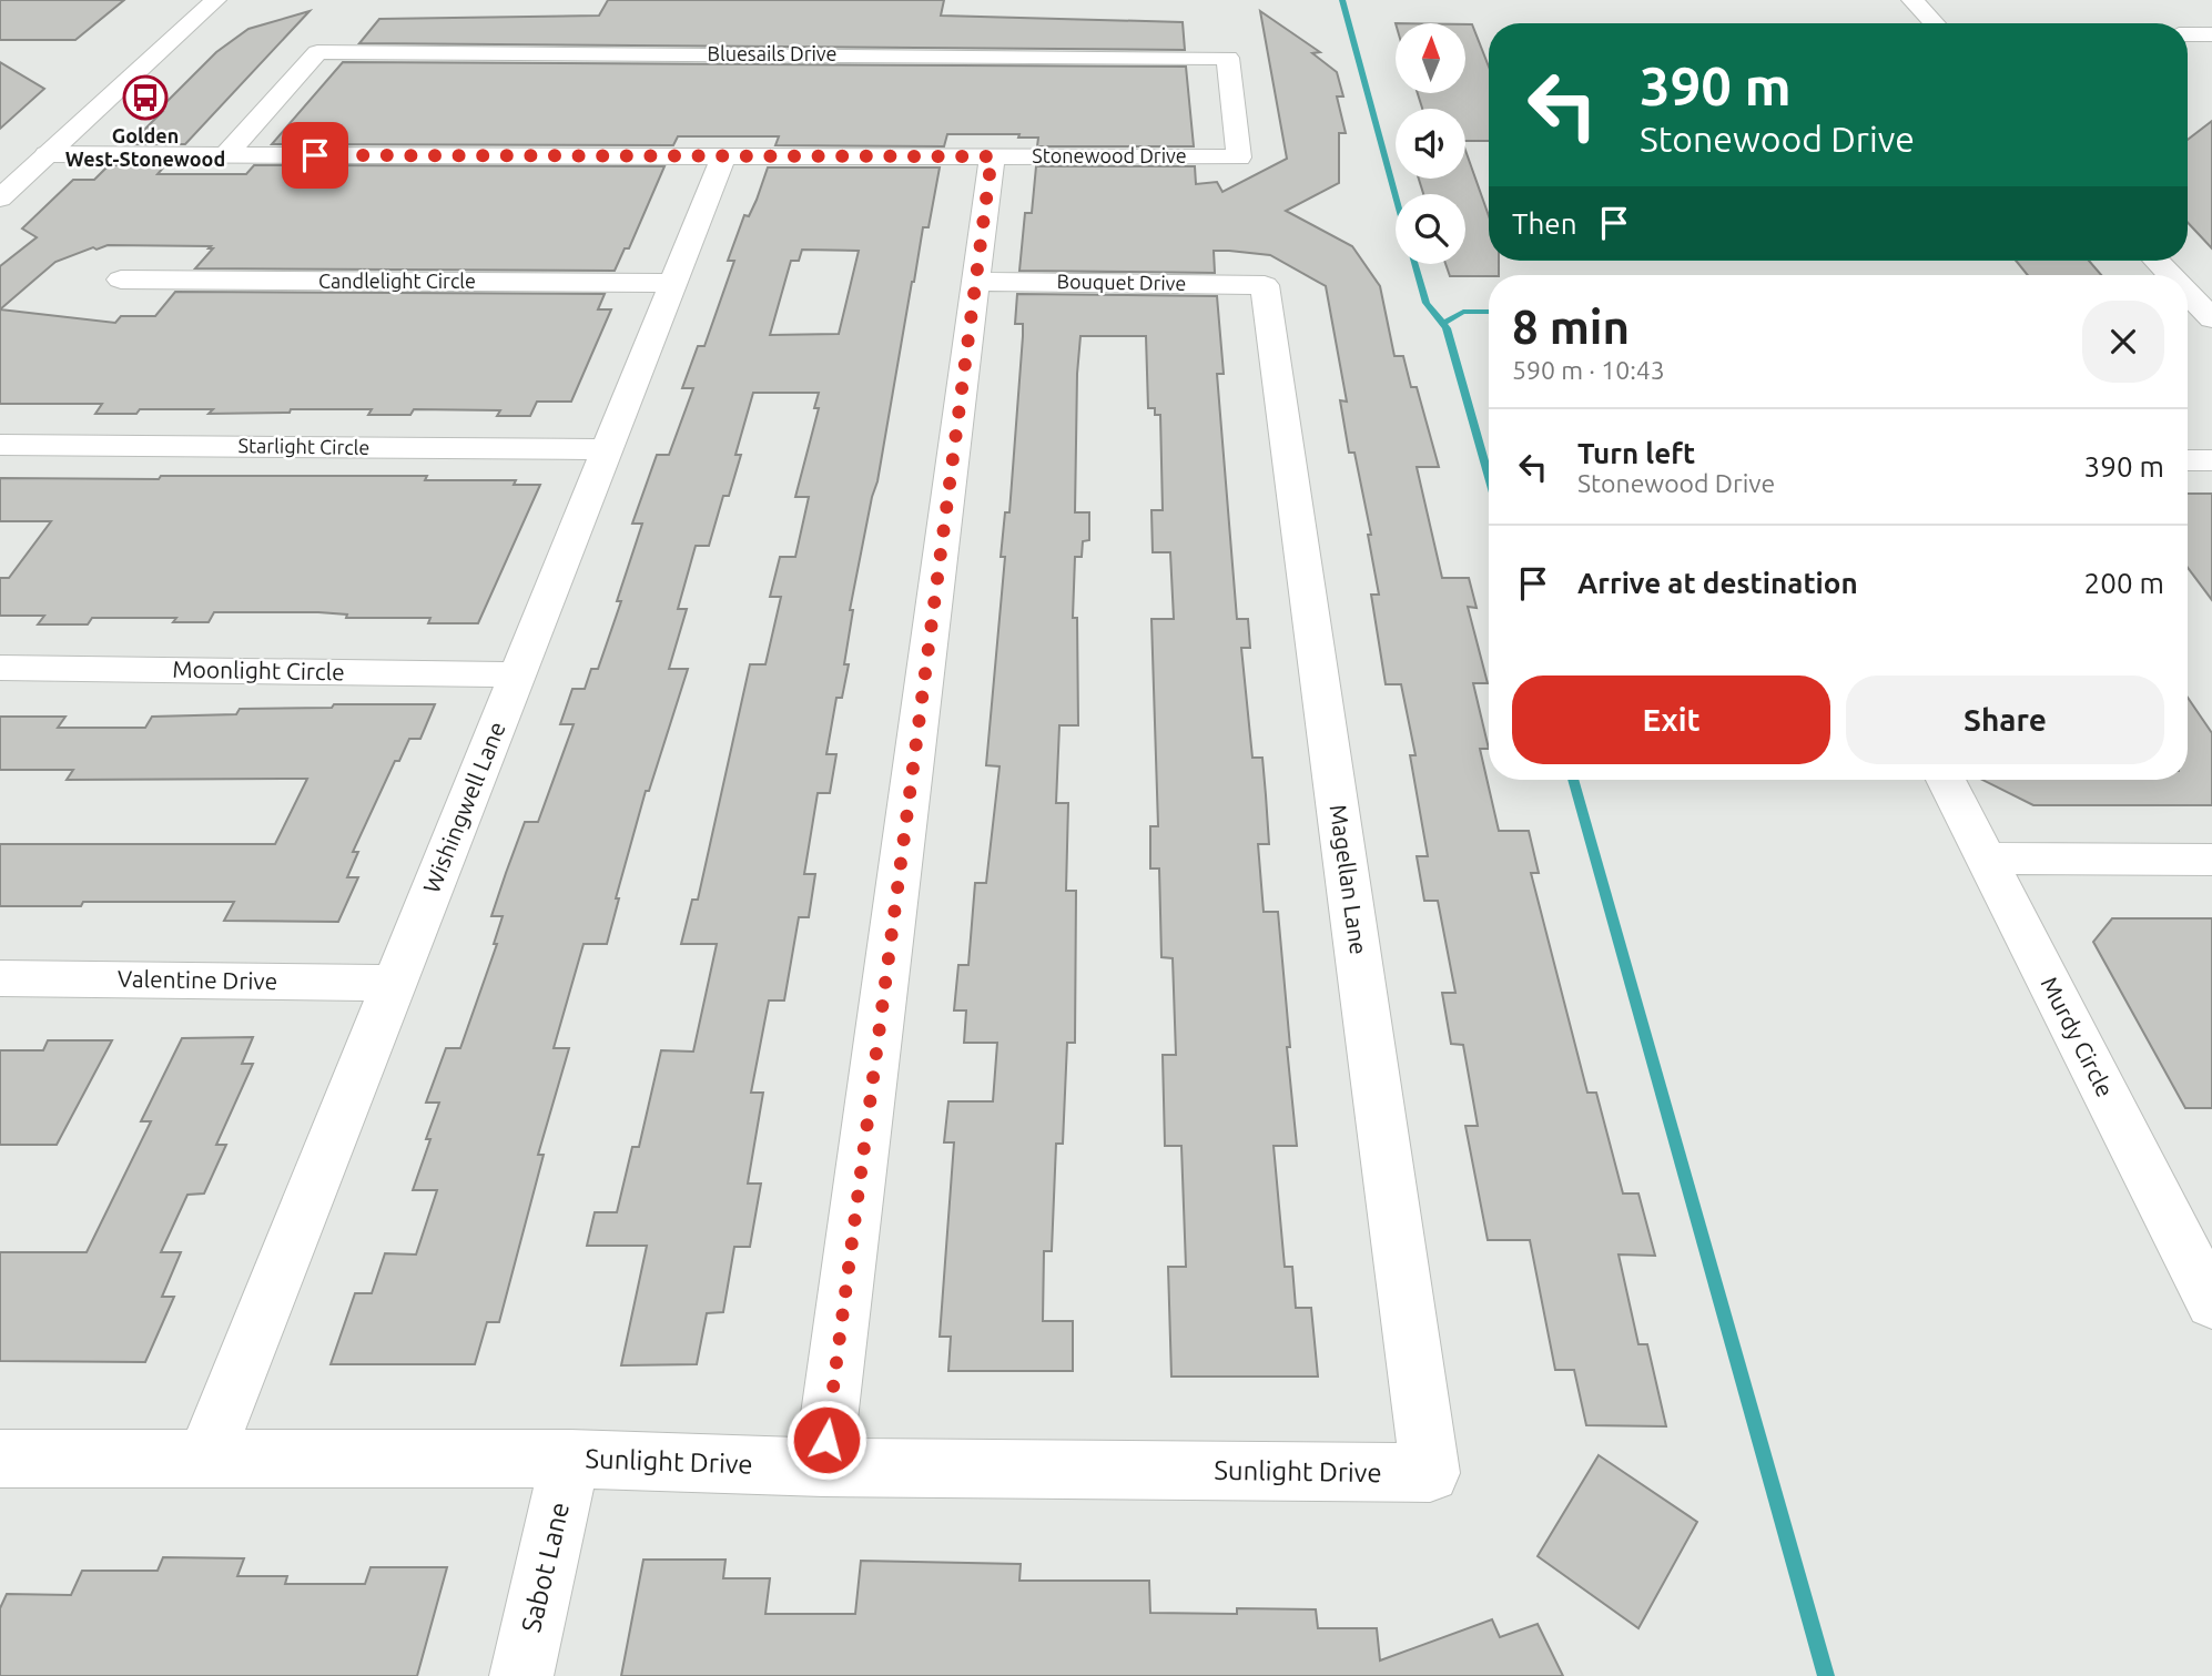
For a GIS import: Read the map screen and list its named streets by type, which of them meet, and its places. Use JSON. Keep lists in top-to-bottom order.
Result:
{
  "streets": {
    "street": [
      "Bluesails Drive",
      "Stonewood Drive",
      "Candlelight Circle",
      "Bouquet Drive",
      "Starlight Circle",
      "Moonlight Circle",
      "Wishingwell Lane",
      "Magellan Lane",
      "Valentine Drive",
      "Murdy Circle",
      "Sunlight Drive",
      "Sabot Lane"
    ]
  },
  "crossings": [
    ["Bluesails Drive", "Stonewood Drive"],
    ["Stonewood Drive", "Wishingwell Lane"],
    ["Candlelight Circle", "Wishingwell Lane"],
    ["Bouquet Drive", "Magellan Lane"],
    ["Starlight Circle", "Wishingwell Lane"],
    ["Moonlight Circle", "Wishingwell Lane"],
    ["Wishingwell Lane", "Valentine Drive"],
    ["Wishingwell Lane", "Sunlight Drive"],
    ["Magellan Lane", "Sunlight Drive"],
    ["Sunlight Drive", "Sabot Lane"]
  ],
  "places": {
    "bus stop": ["Golden West-Stonewood"]
  },
  "north": "top",
  "page": {
    "turn": ["390 m", "Stonewood Drive"],
    "then": "Then",
    "heading": ["8 min", "590 m · 10:43"],
    "list": [
      {
        "name": "Turn left",
        "note": "Stonewood Drive",
        "value": "390 m"
      },
      {
        "name": "Arrive at destination",
        "value": "200 m"
      }
    ],
    "buttons": ["Exit", "Share"]
  }
}
